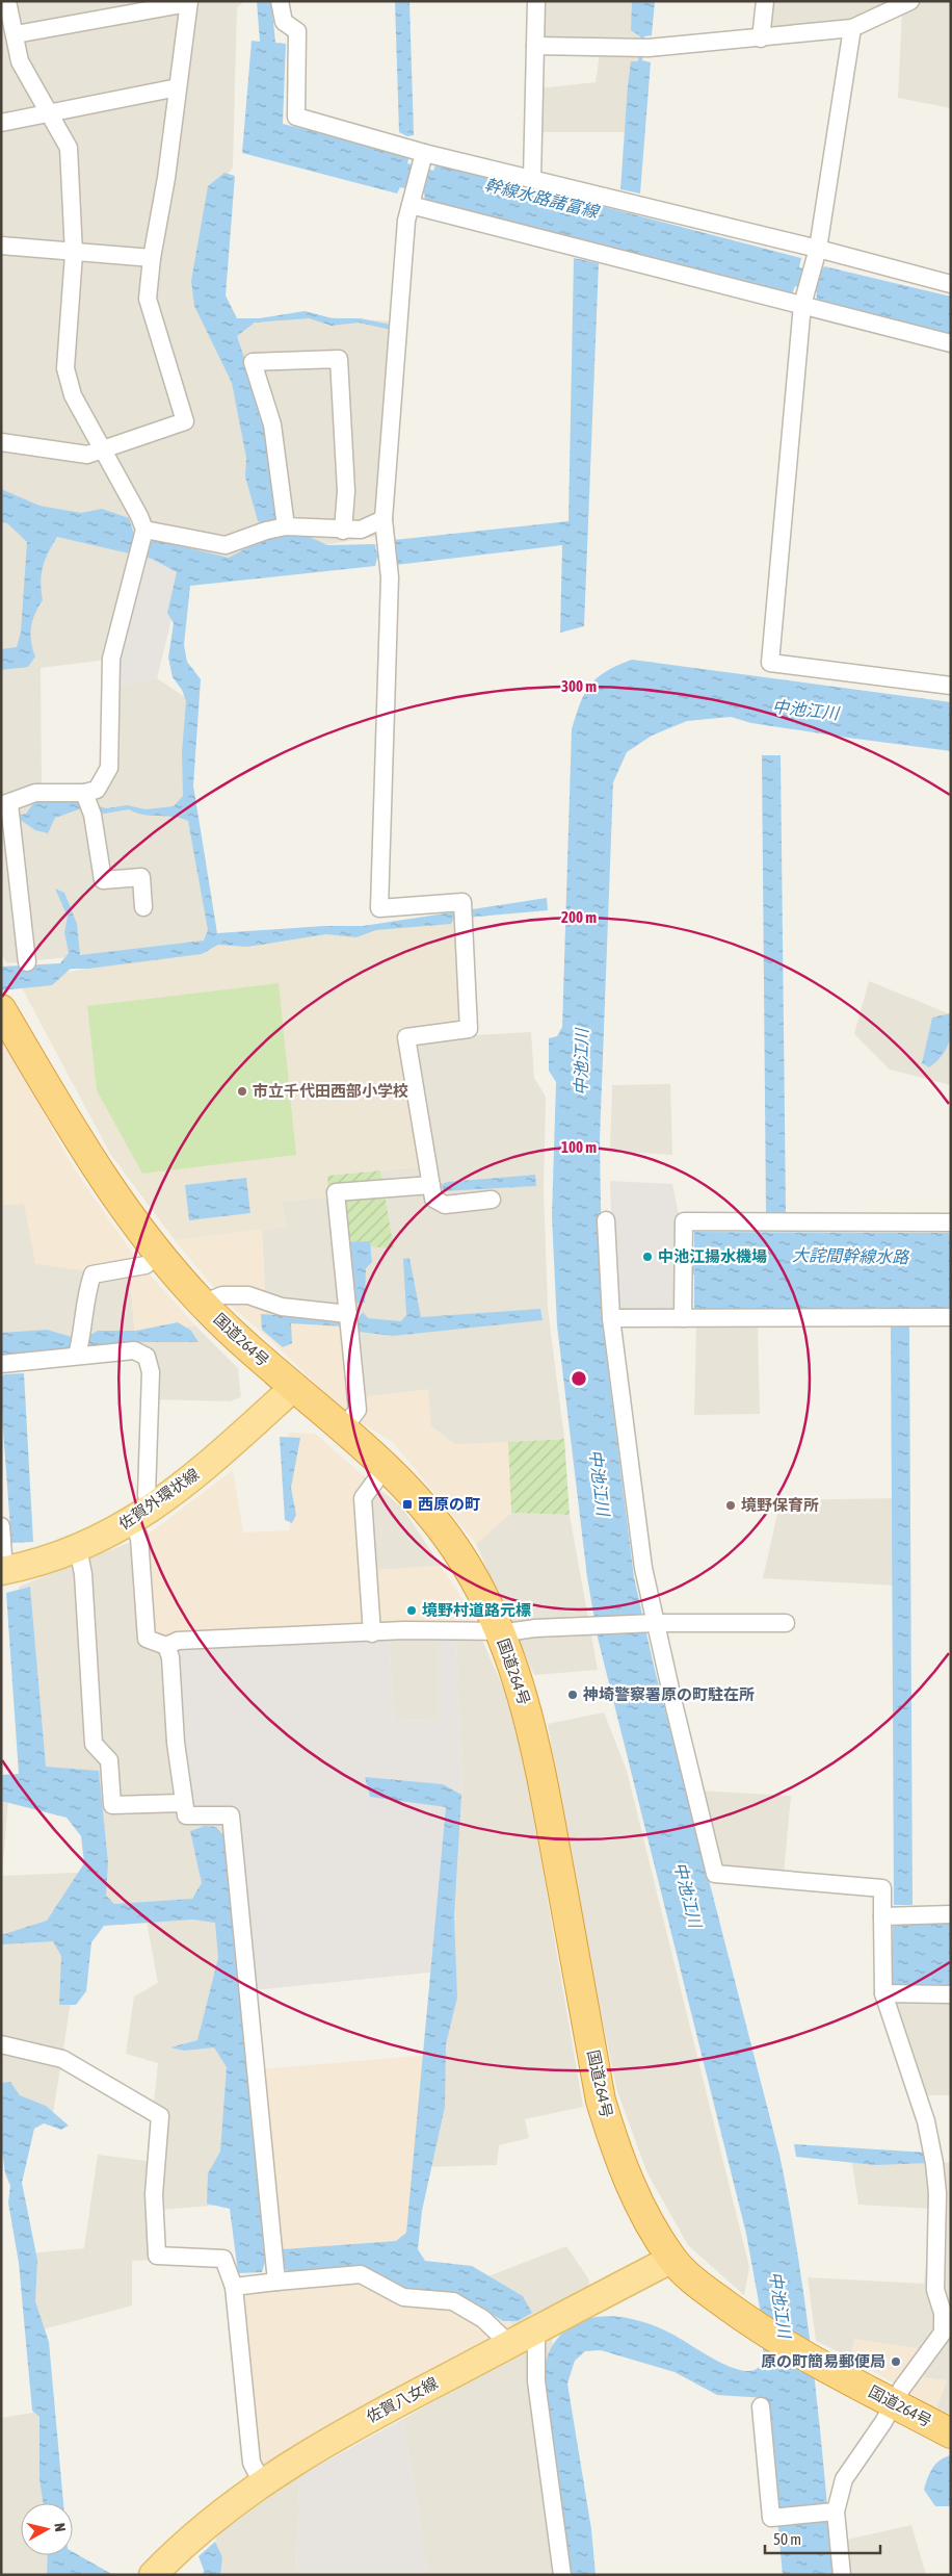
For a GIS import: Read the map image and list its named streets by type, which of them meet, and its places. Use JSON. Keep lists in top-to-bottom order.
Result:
{
  "streets": {
    "highway": ["国道264号"],
    "main road": ["佐賀外環状線", "佐賀八女線"]
  },
  "crossings": [
    ["国道264号", "佐賀外環状線"],
    ["国道264号", "佐賀八女線"]
  ],
  "water": ["幹線水路諸富線", "中池江川", "大詫間幹線水路"],
  "places": {
    "other": [
      "市立千代田西部小学校",
      "中池江揚水機場",
      "境野保育所",
      "境野村道路元標",
      "神埼警察署原の町駐在所",
      "原の町簡易郵便局"
    ],
    "transit": ["西原の町"]
  },
  "scale_bar": "50 m",
  "north": "right",
  "rings": ["300 m", "200 m", "100 m"]
}
